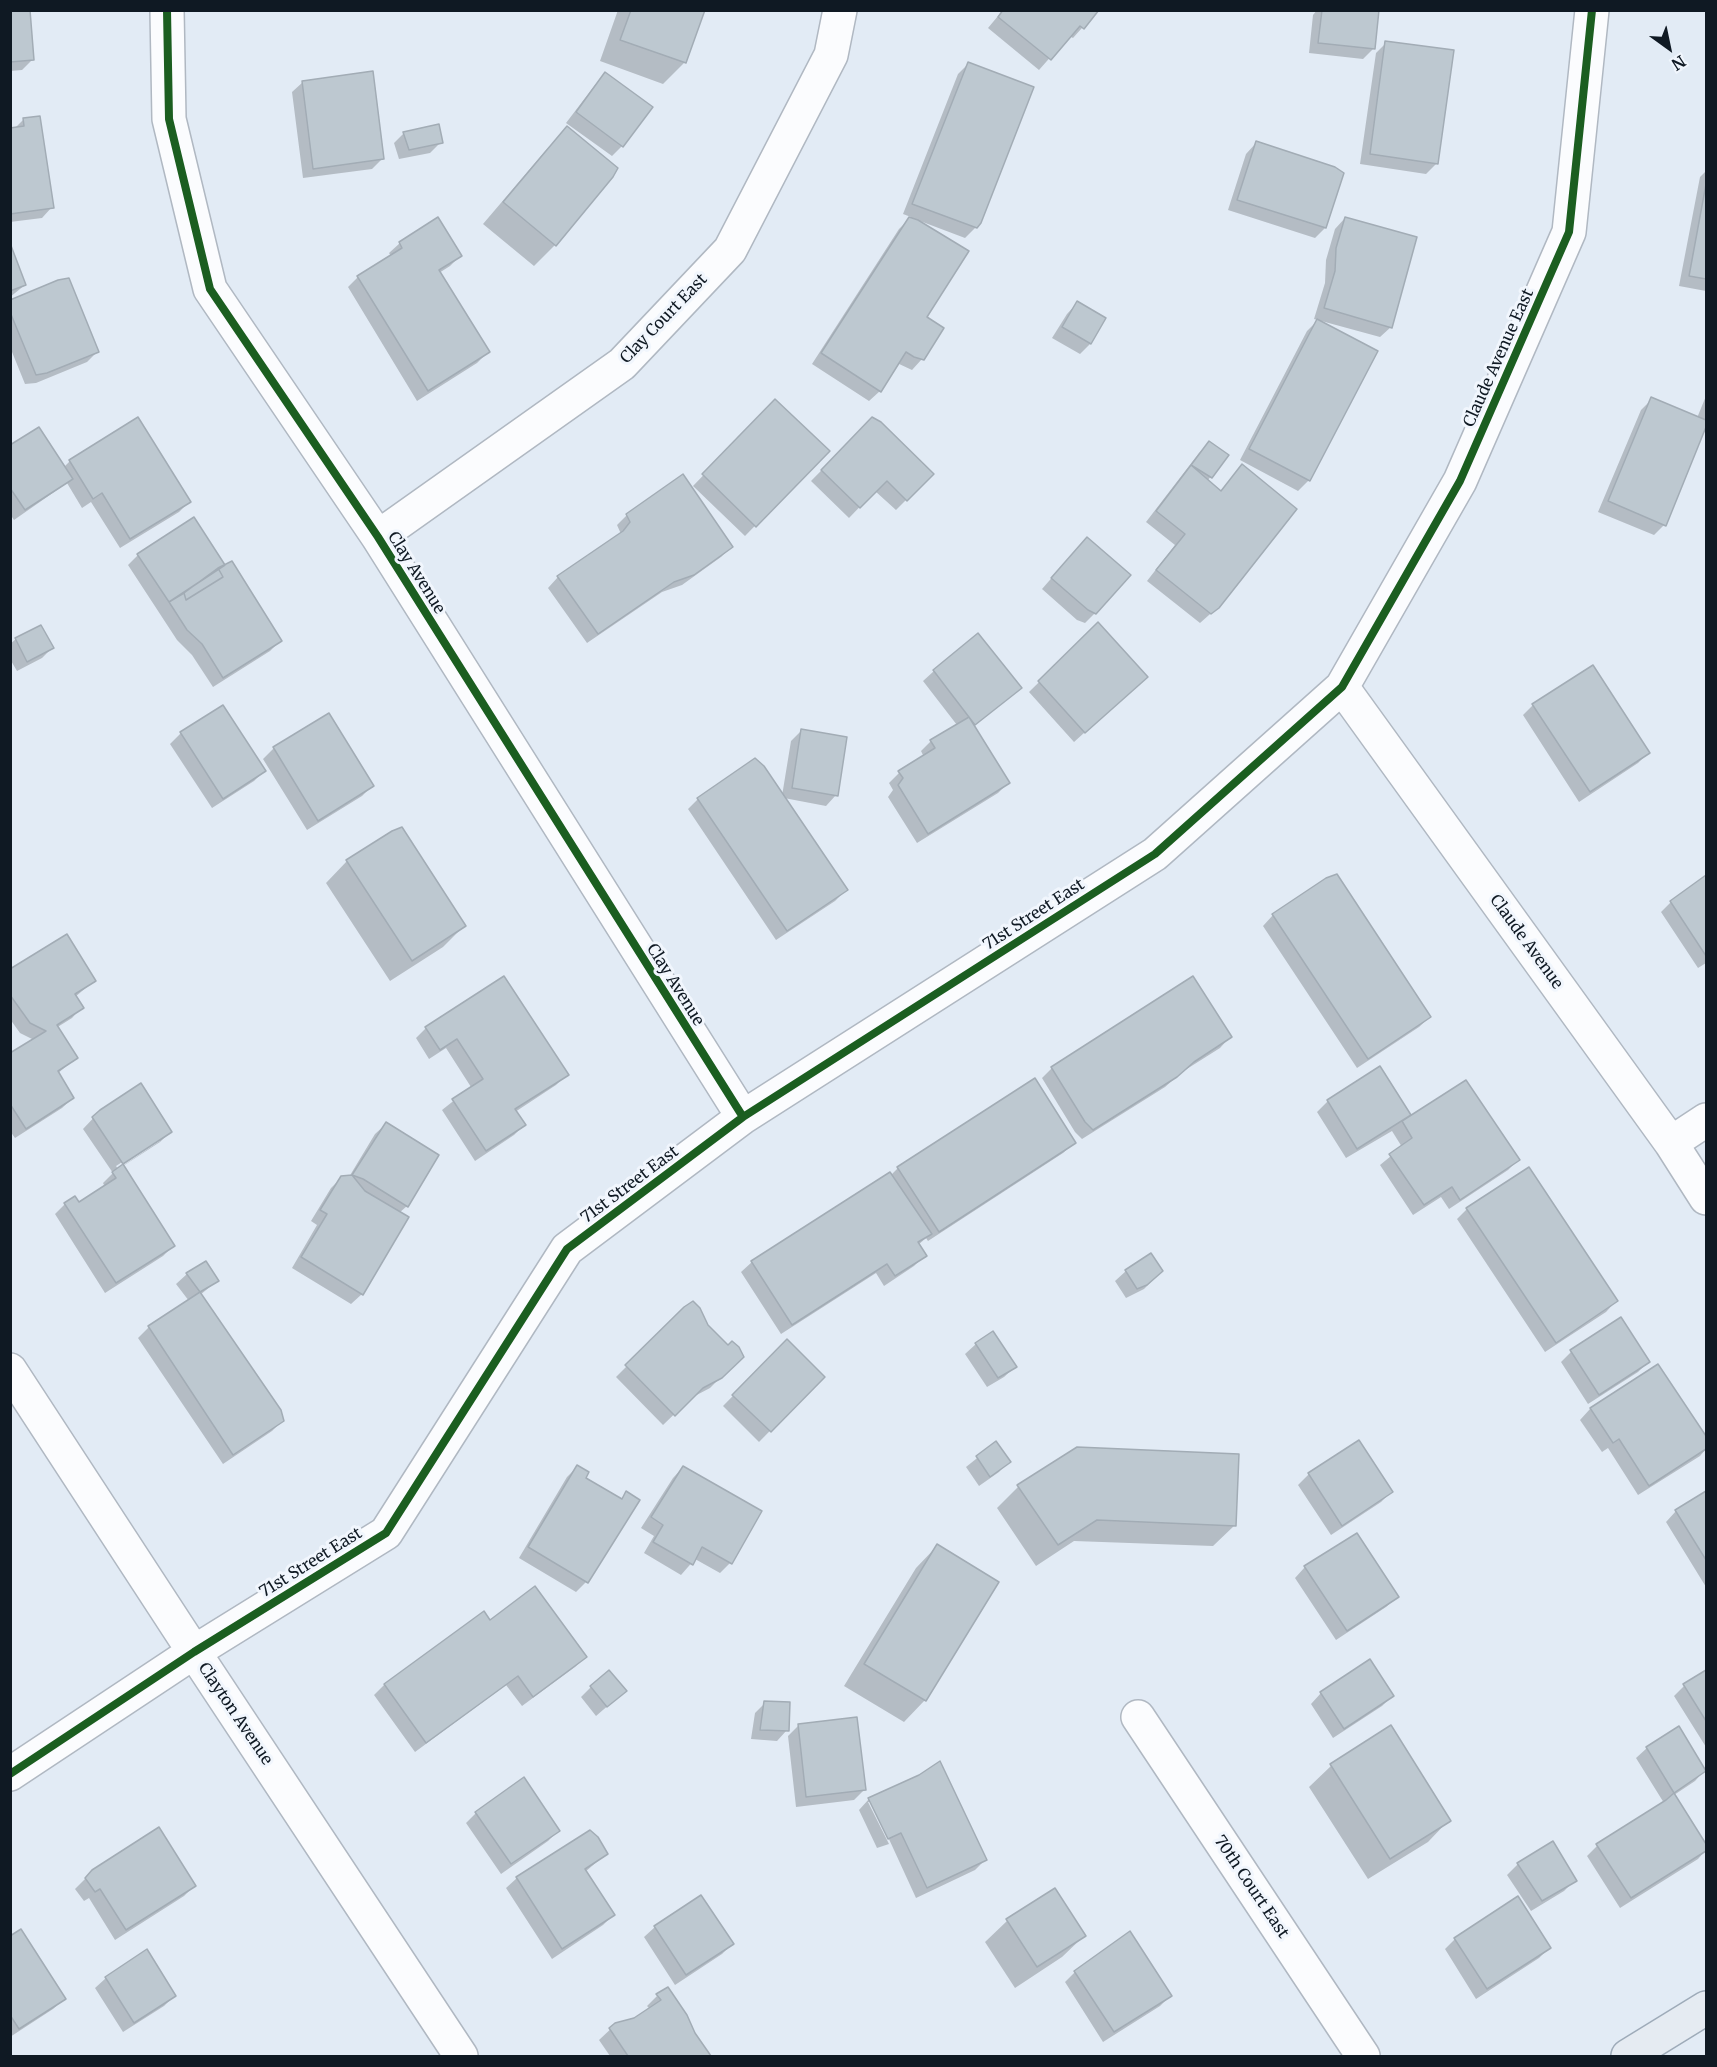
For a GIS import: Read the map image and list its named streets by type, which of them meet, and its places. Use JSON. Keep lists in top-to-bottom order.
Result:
{
  "streets": {
    "street": [
      "Clay Court East",
      "Claude Avenue East",
      "Clay Avenue",
      "71st Street East",
      "Claude Avenue",
      "Clayton Avenue",
      "70th Court East"
    ]
  },
  "crossings": [
    ["Clay Court East", "Clay Avenue"],
    ["Claude Avenue East", "71st Street East"],
    ["Claude Avenue East", "Claude Avenue"],
    ["Clay Avenue", "71st Street East"],
    ["71st Street East", "Claude Avenue"],
    ["71st Street East", "Clayton Avenue"]
  ],
  "north": "bottom right"
}
